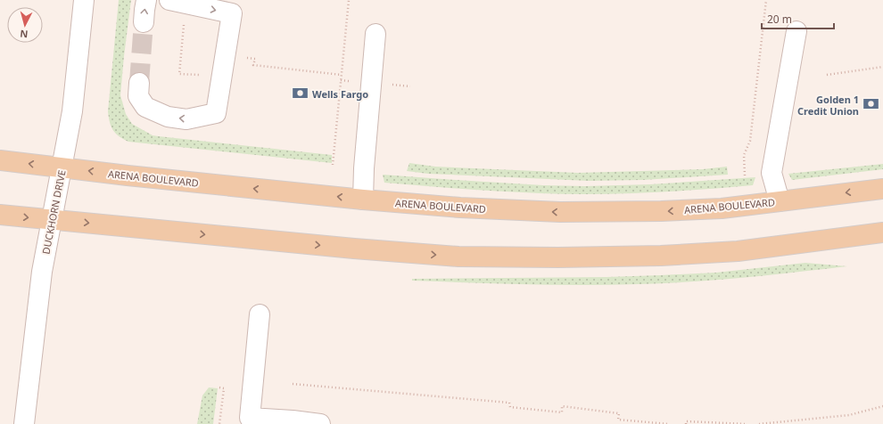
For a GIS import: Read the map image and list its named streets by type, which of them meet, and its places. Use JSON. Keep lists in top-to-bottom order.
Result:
{
  "streets": {
    "main road": ["ARENA BOULEVARD"],
    "street": ["DUCKHORN DRIVE"]
  },
  "crossings": [
    ["ARENA BOULEVARD", "DUCKHORN DRIVE"]
  ],
  "places": {
    "bank": ["Wells Fargo", "Golden 1 Credit Union"]
  },
  "scale_bar": "20 m",
  "north": "bottom"
}
